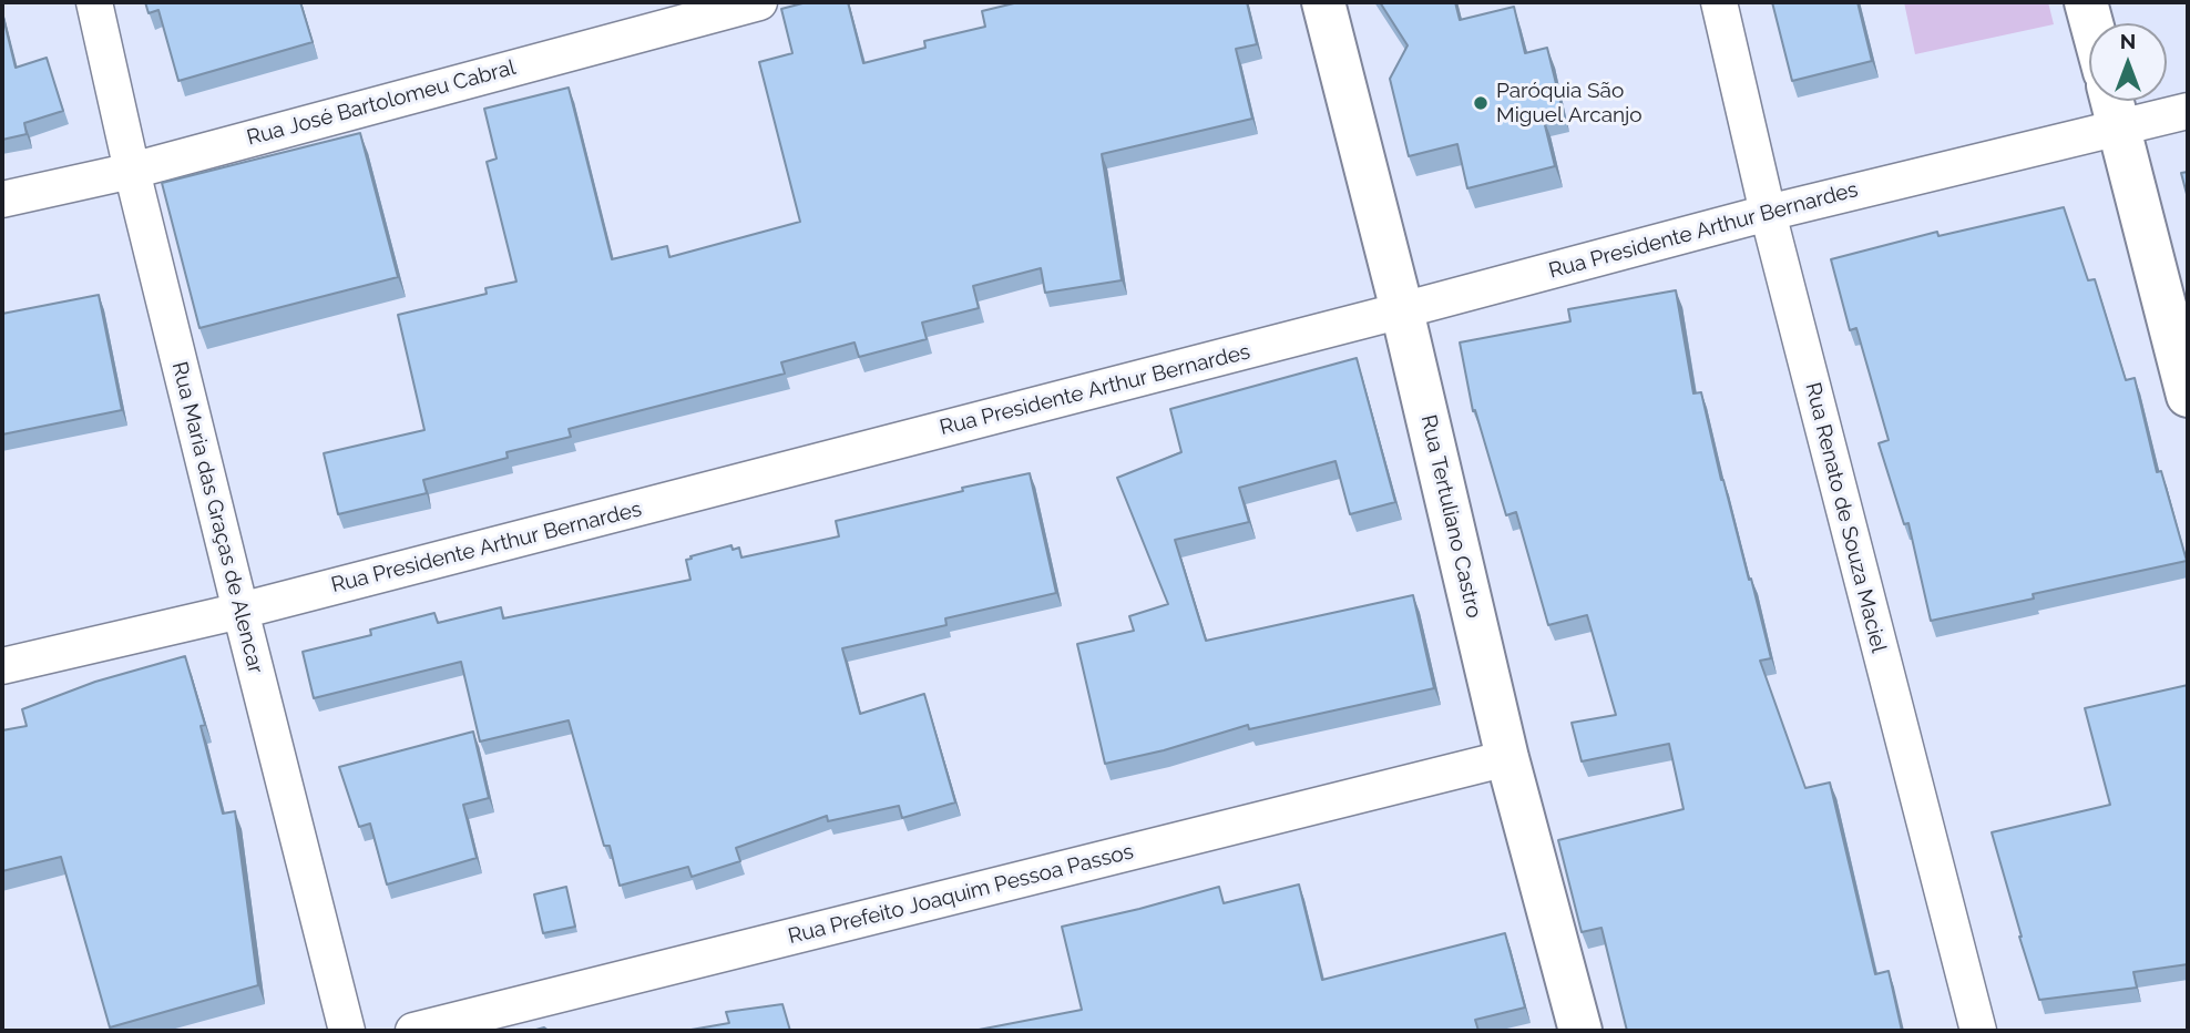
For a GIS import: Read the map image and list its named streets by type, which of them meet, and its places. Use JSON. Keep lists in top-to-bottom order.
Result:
{
  "streets": {
    "street": [
      "Rua José Bartolomeu Cabral",
      "Rua Presidente Arthur Bernardes",
      "Rua Tertuliano Castro",
      "Rua Maria das Graças de Alencar",
      "Rua Renato de Souza Maciel",
      "Rua Prefeito Joaquim Pessoa Passos"
    ]
  },
  "crossings": [
    ["Rua José Bartolomeu Cabral", "Rua Maria das Graças de Alencar"],
    ["Rua Presidente Arthur Bernardes", "Rua Tertuliano Castro"],
    ["Rua Presidente Arthur Bernardes", "Rua Maria das Graças de Alencar"],
    ["Rua Presidente Arthur Bernardes", "Rua Renato de Souza Maciel"],
    ["Rua Tertuliano Castro", "Rua Prefeito Joaquim Pessoa Passos"]
  ],
  "places": ["Paróquia São Miguel Arcanjo"],
  "north": "top"
}
